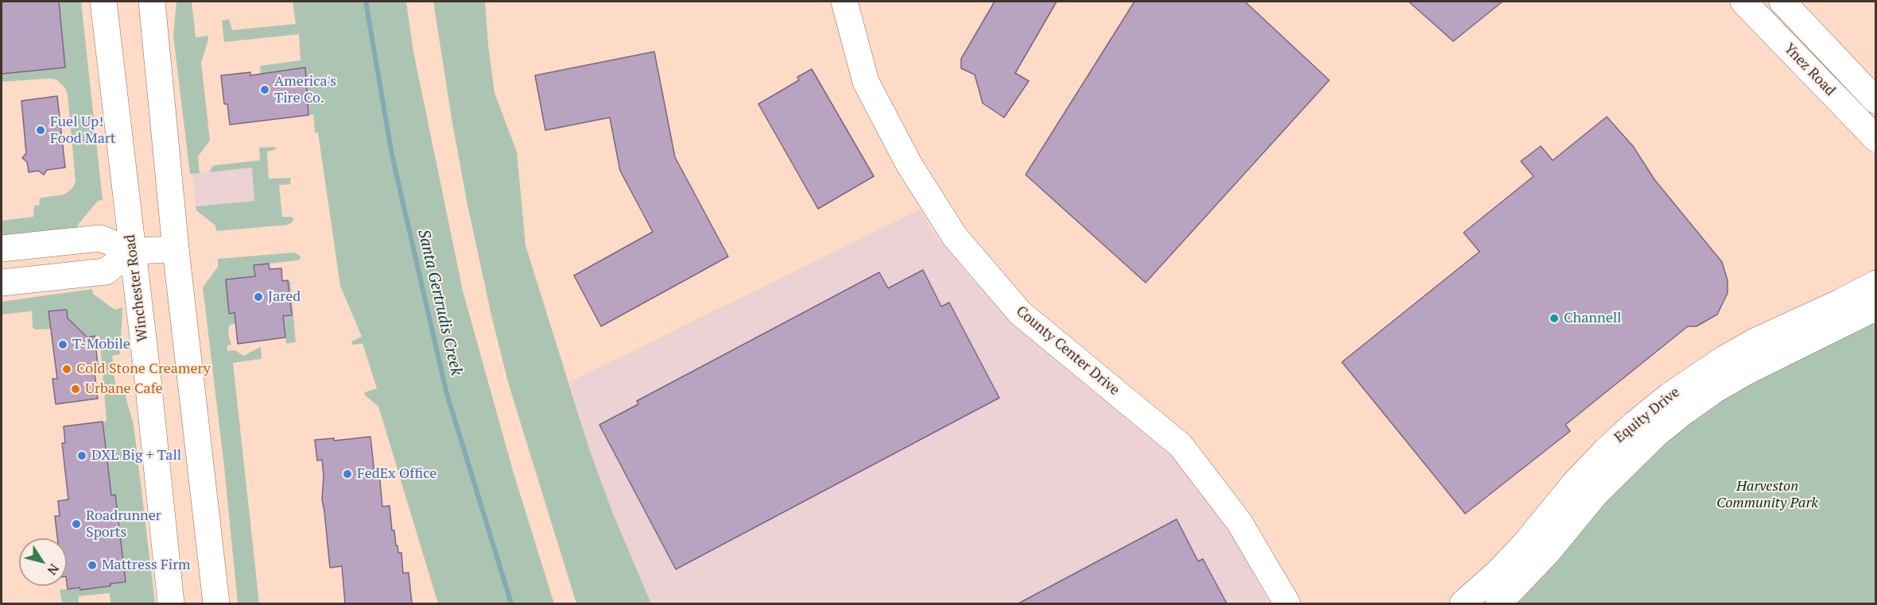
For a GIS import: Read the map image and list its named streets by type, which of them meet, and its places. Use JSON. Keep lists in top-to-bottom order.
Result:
{
  "streets": {
    "street": [
      "Ynez Road",
      "Winchester Road",
      "County Center Drive",
      "Equity Drive"
    ]
  },
  "water": ["Santa Gertrudis Creek"],
  "parks": ["Harveston Community Park"],
  "places": [
    "America's Tire Co.",
    "Fuel Up! Food Mart",
    "Jared",
    "Channell",
    "T-Mobile",
    "Cold Stone Creamery",
    "Urbane Cafe",
    "DXL Big + Tall",
    "FedEx Office",
    "Roadrunner Sports",
    "Mattress Firm"
  ],
  "north": "bottom right"
}
